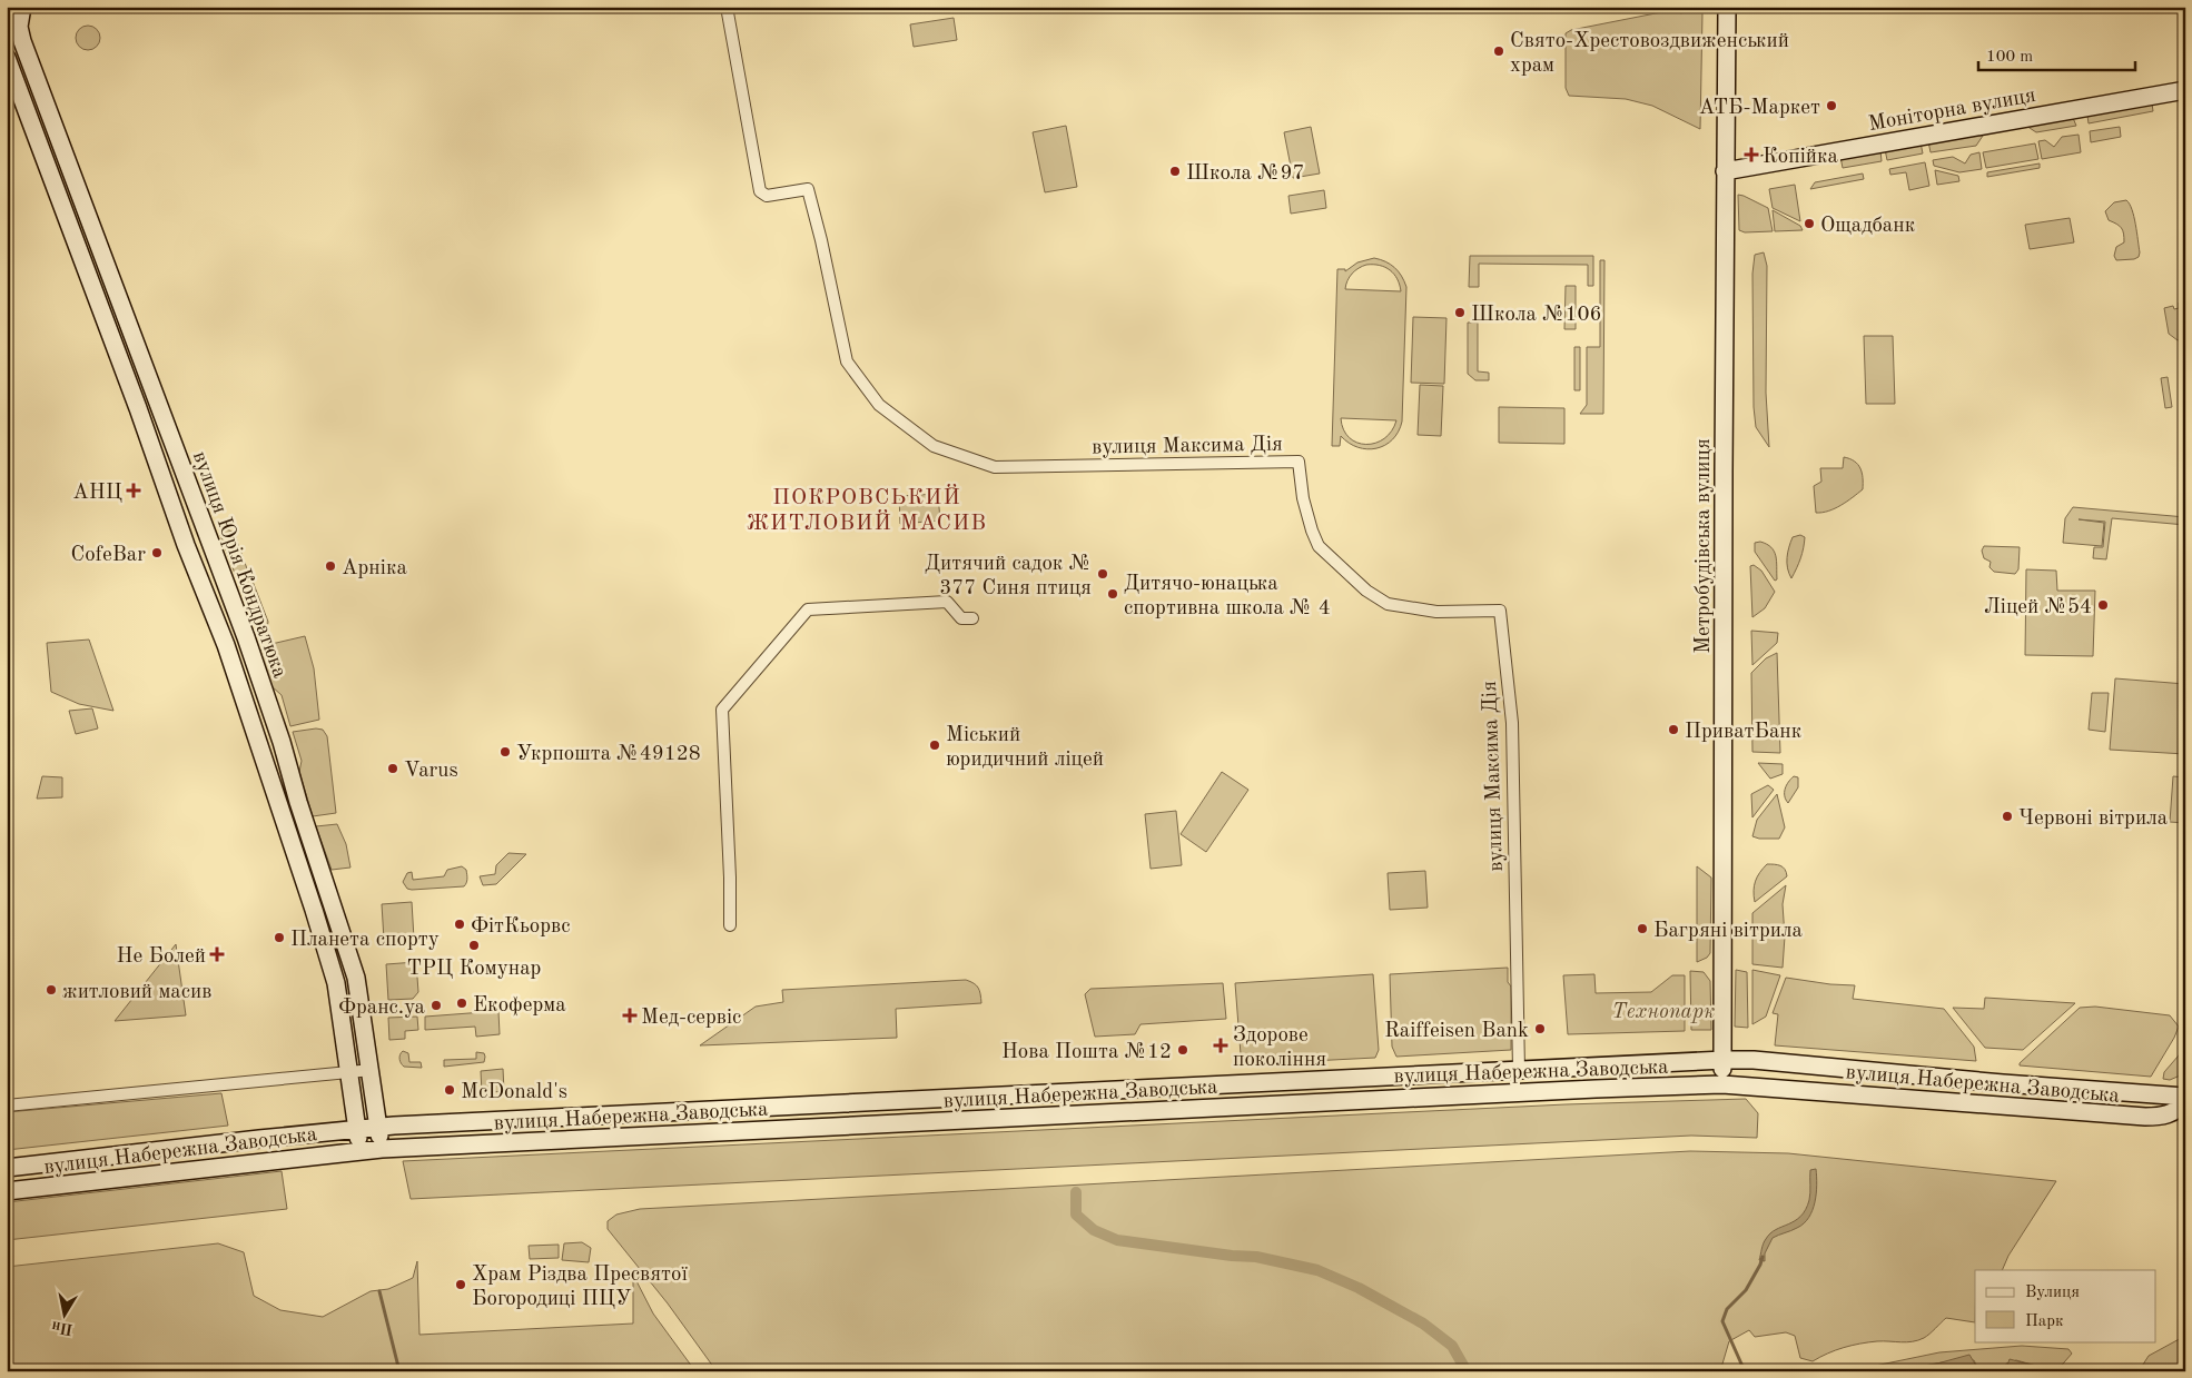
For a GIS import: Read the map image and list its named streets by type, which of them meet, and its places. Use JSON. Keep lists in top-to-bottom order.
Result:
{
  "streets": {
    "main road": [
      "Моніторна вулиця",
      "Метробудівська вулиця",
      "вулиця Юрія Кондратюка",
      "вулиця Набережна Заводська"
    ],
    "street": ["вулиця Максима Дія"]
  },
  "crossings": [
    ["Моніторна вулиця", "Метробудівська вулиця"],
    ["вулиця Максима Дія", "вулиця Набережна Заводська"],
    ["Метробудівська вулиця", "вулиця Набережна Заводська"],
    ["вулиця Юрія Кондратюка", "вулиця Набережна Заводська"]
  ],
  "districts": ["ПОКРОВСЬКИЙ ЖИТЛОВИЙ МАСИВ"],
  "parks": ["Технопарк"],
  "places": {
    "other": [
      "Свято-Хрестовоздвиженський храм",
      "АТБ-Маркет",
      "Школа №97",
      "Ощадбанк",
      "Школа №106",
      "CofeBar",
      "Арніка",
      "Дитячий садок № 377 Синя птиця",
      "Дитячо-юнацька спортивна школа № 4",
      "Ліцей №54",
      "ПриватБанк",
      "Міський юридичний ліцей",
      "Укрпошта №49128",
      "Varus",
      "Червоні вітрила",
      "ФiтКьорвс",
      "Багряні вітрила",
      "Планета спорту",
      "ТРЦ Комунар",
      "житловий масив",
      "Екоферма",
      "Франс.уа",
      "Raiffeisen Bank",
      "Нова Пошта №12",
      "McDonald's",
      "Храм Різдва Пресвятої Богородиці ПЦУ"
    ],
    "health": [
      "Копійка",
      "АНЦ",
      "Не Болей",
      "Мед-сервіс",
      "Здорове покоління"
    ]
  },
  "legend": ["Вулиця", "Парк"],
  "scale_bar": "100 m",
  "north": "bottom"
}
